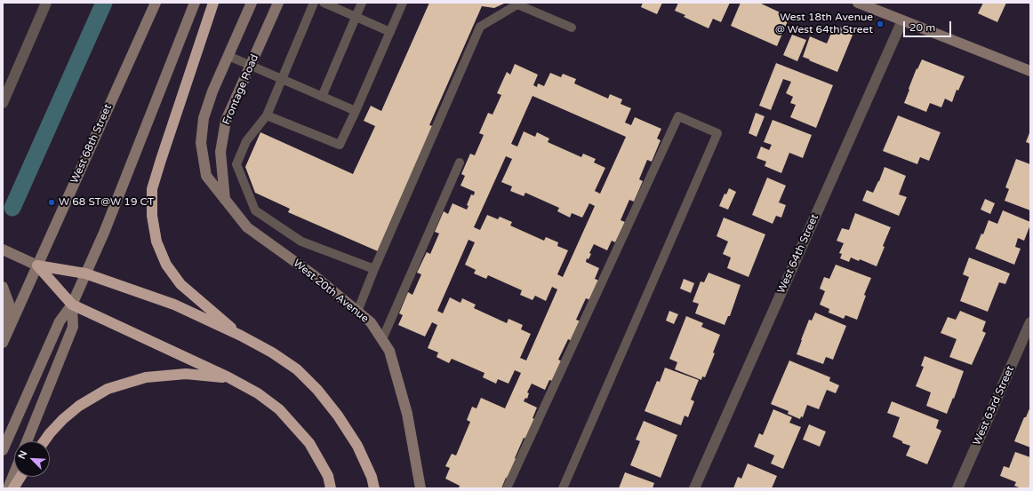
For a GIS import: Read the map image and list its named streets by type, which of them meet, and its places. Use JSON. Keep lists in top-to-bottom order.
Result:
{
  "streets": {
    "main road": ["Frontage Road", "West 68th Street", "West 20th Avenue"],
    "street": ["West 64th Street", "West 63rd Street"]
  },
  "crossings": [
    ["Frontage Road", "West 20th Avenue"]
  ],
  "places": ["West 18th Avenue @ West 64th Street", "W 68 ST@W 19 CT"],
  "scale_bar": "20 m",
  "north": "top left"
}
